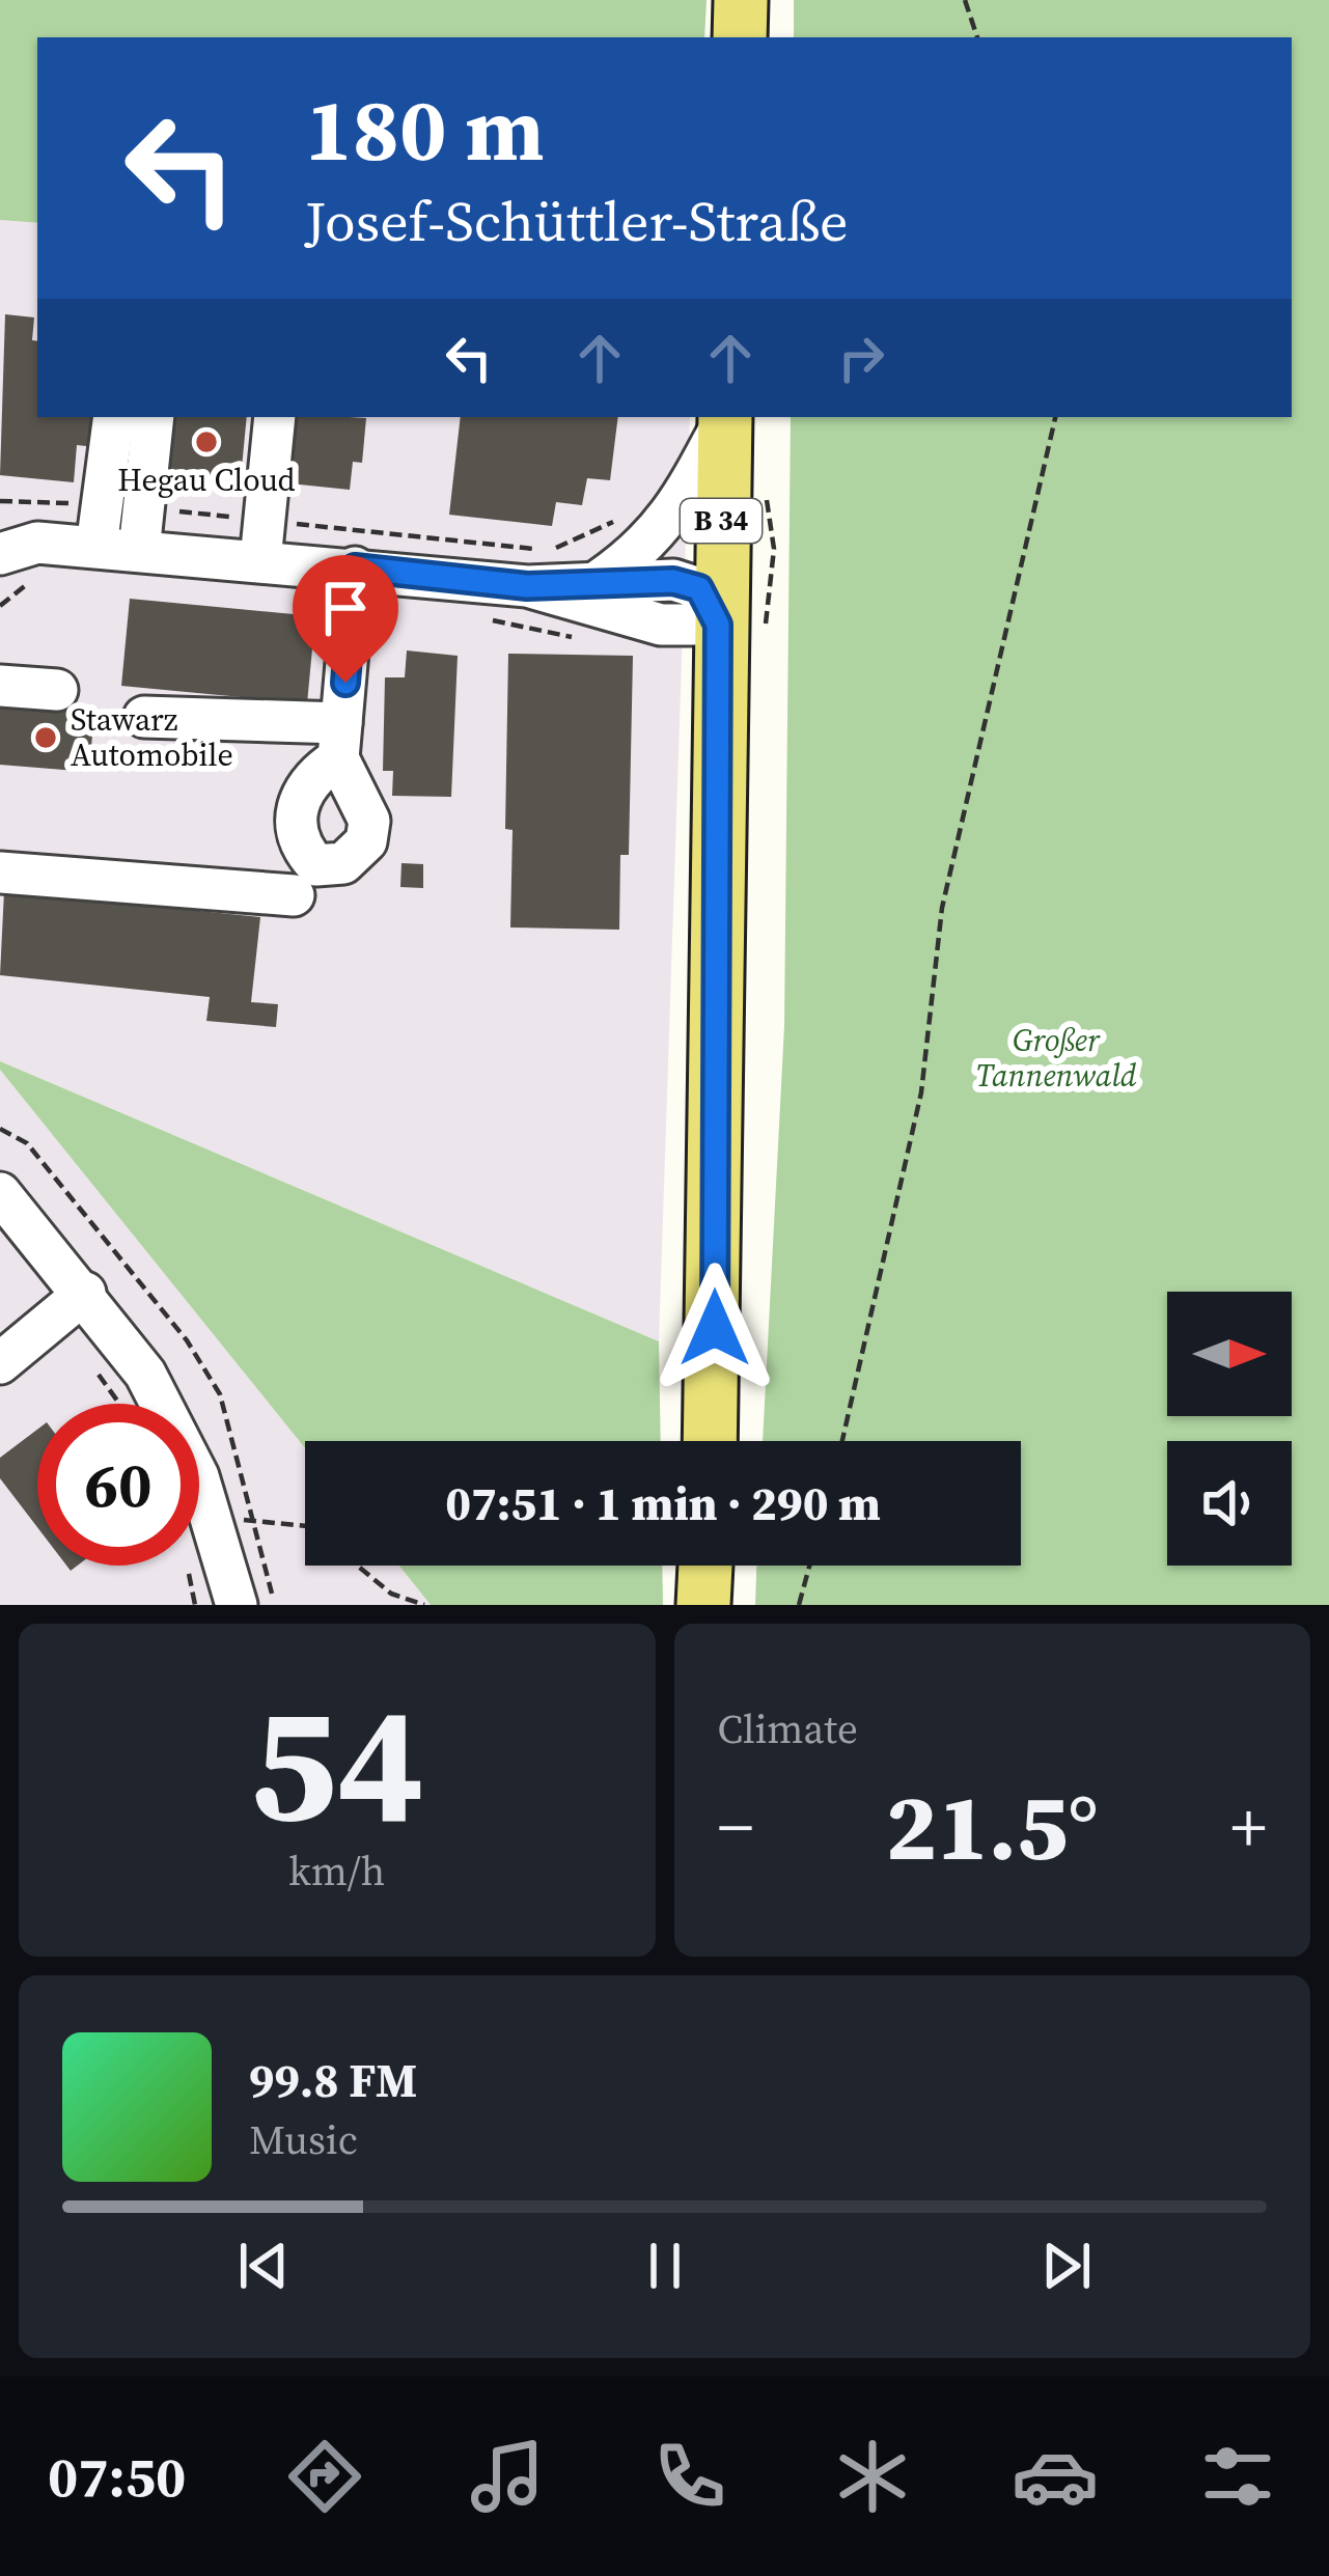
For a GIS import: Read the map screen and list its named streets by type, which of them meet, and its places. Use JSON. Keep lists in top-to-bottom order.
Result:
{
  "streets": {
    "main road": ["B 34"]
  },
  "parks": ["Großer Tannenwald"],
  "places": ["Hegau Cloud", "Stawarz Automobile"],
  "north": "right",
  "page": {
    "turn": ["180 m", "Josef-Schüttler-Straße"],
    "limit": "60",
    "trip": "07:51 · 1 min · 290 m",
    "tile": [
      ["54", "km/h"],
      "Climate"
    ],
    "heat": ["−", "21.5°", "+"],
    "song": ["99.8 FM", "Music"],
    "tabs": "07:50"
  }
}
